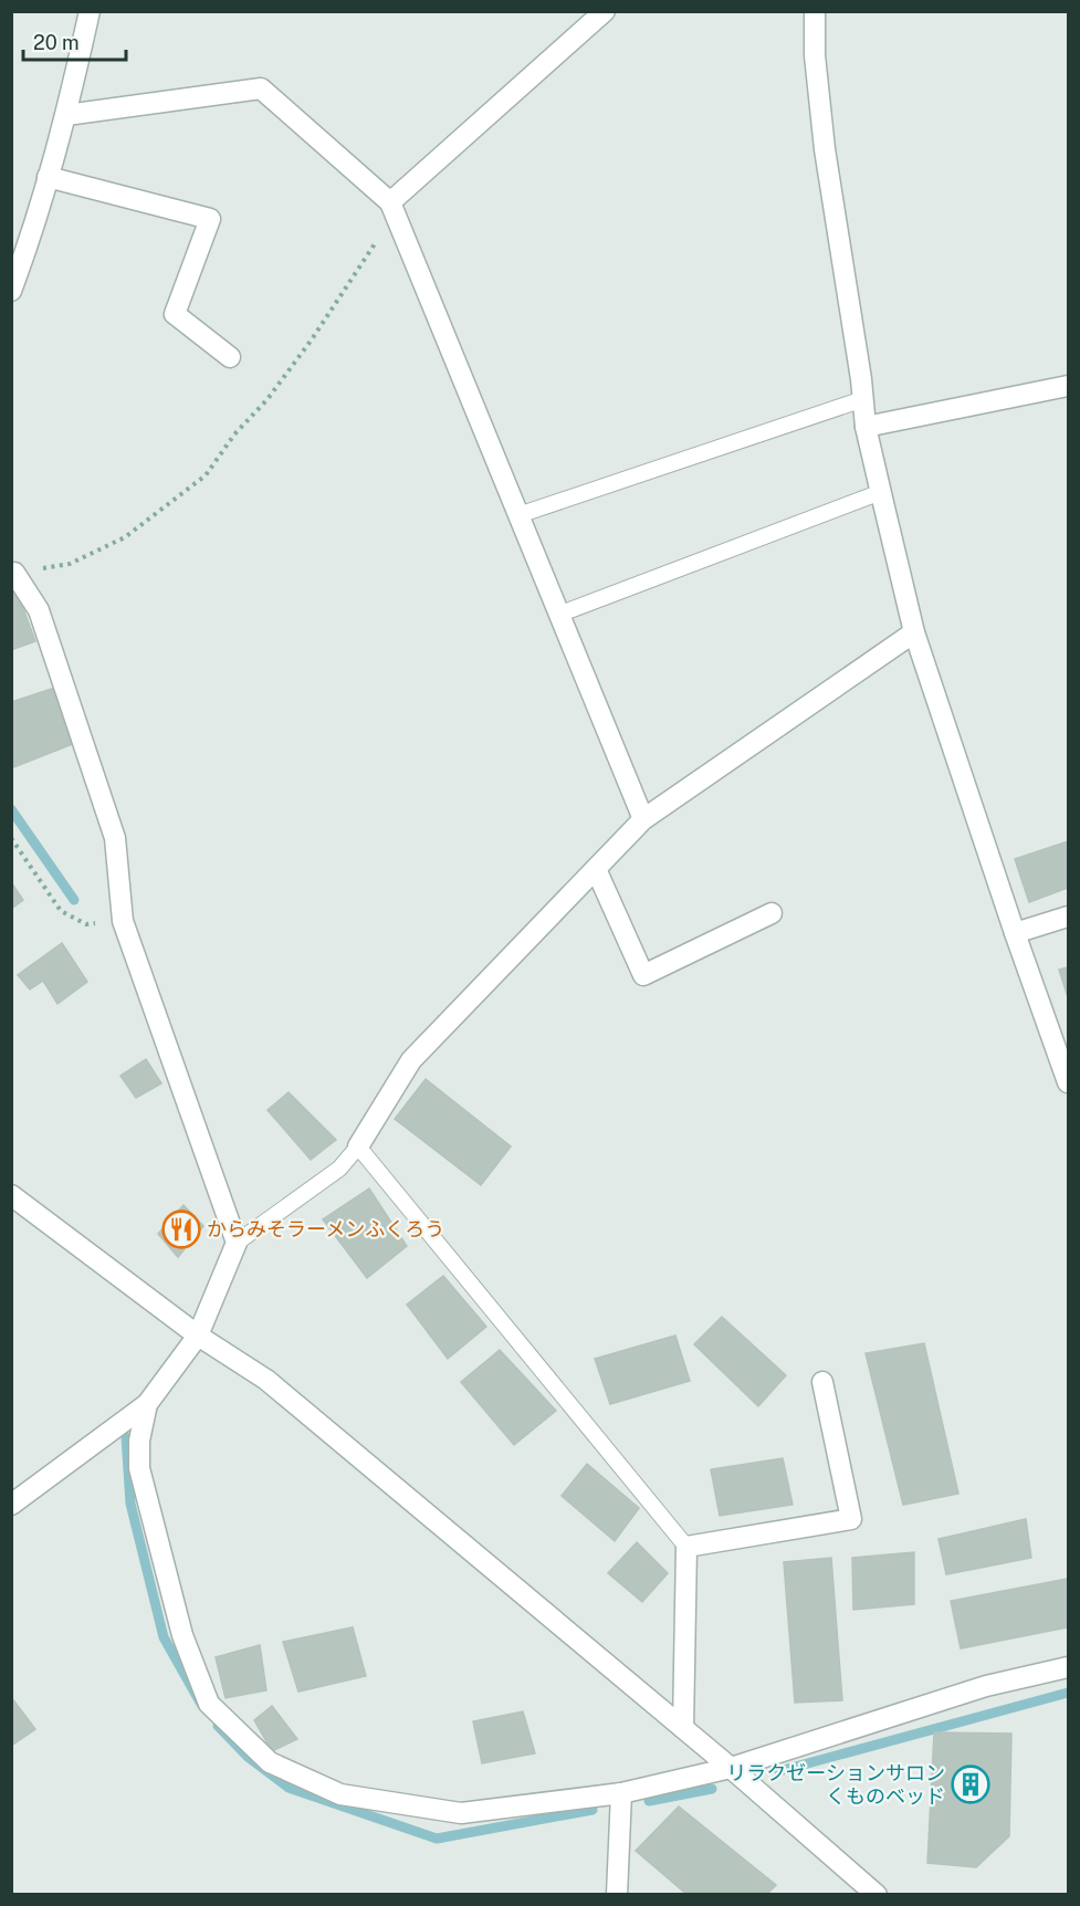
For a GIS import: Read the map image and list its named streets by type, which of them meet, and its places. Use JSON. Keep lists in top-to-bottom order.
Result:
{
  "places": {
    "restaurant": ["からみそラーメンふくろう"],
    "building": ["リラクゼーションサロン くものベッド"]
  },
  "scale_bar": "20 m"
}
